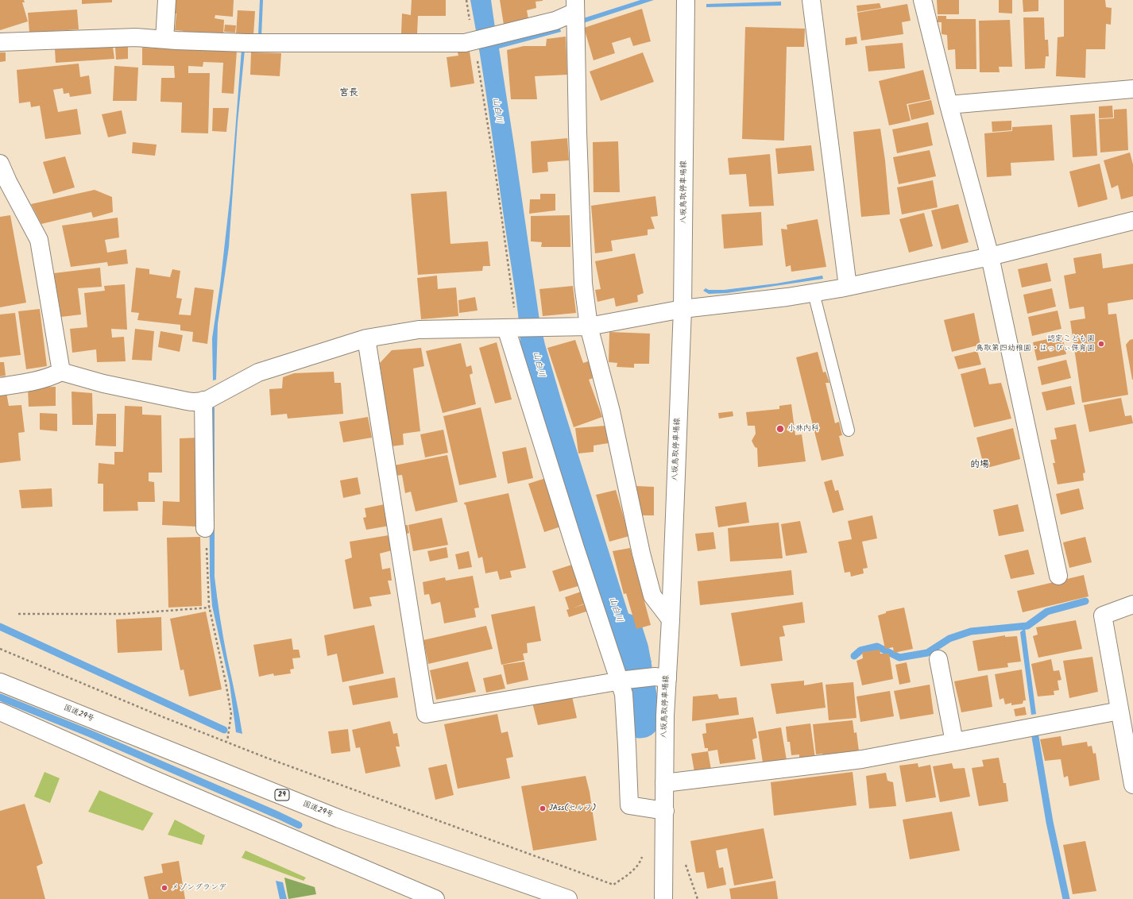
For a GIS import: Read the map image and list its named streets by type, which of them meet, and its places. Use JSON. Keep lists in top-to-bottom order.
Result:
{
  "streets": {
    "main road": ["八坂鳥取停車場線", "国道29号", "29"]
  },
  "districts": ["宮長", "的場"],
  "water": ["山白川"],
  "places": [
    "認定こども園 鳥取第四幼稚園・はっぴぃ保育園",
    "小林内科",
    "JAss(セルフ)",
    "メゾングランデ"
  ]
}
